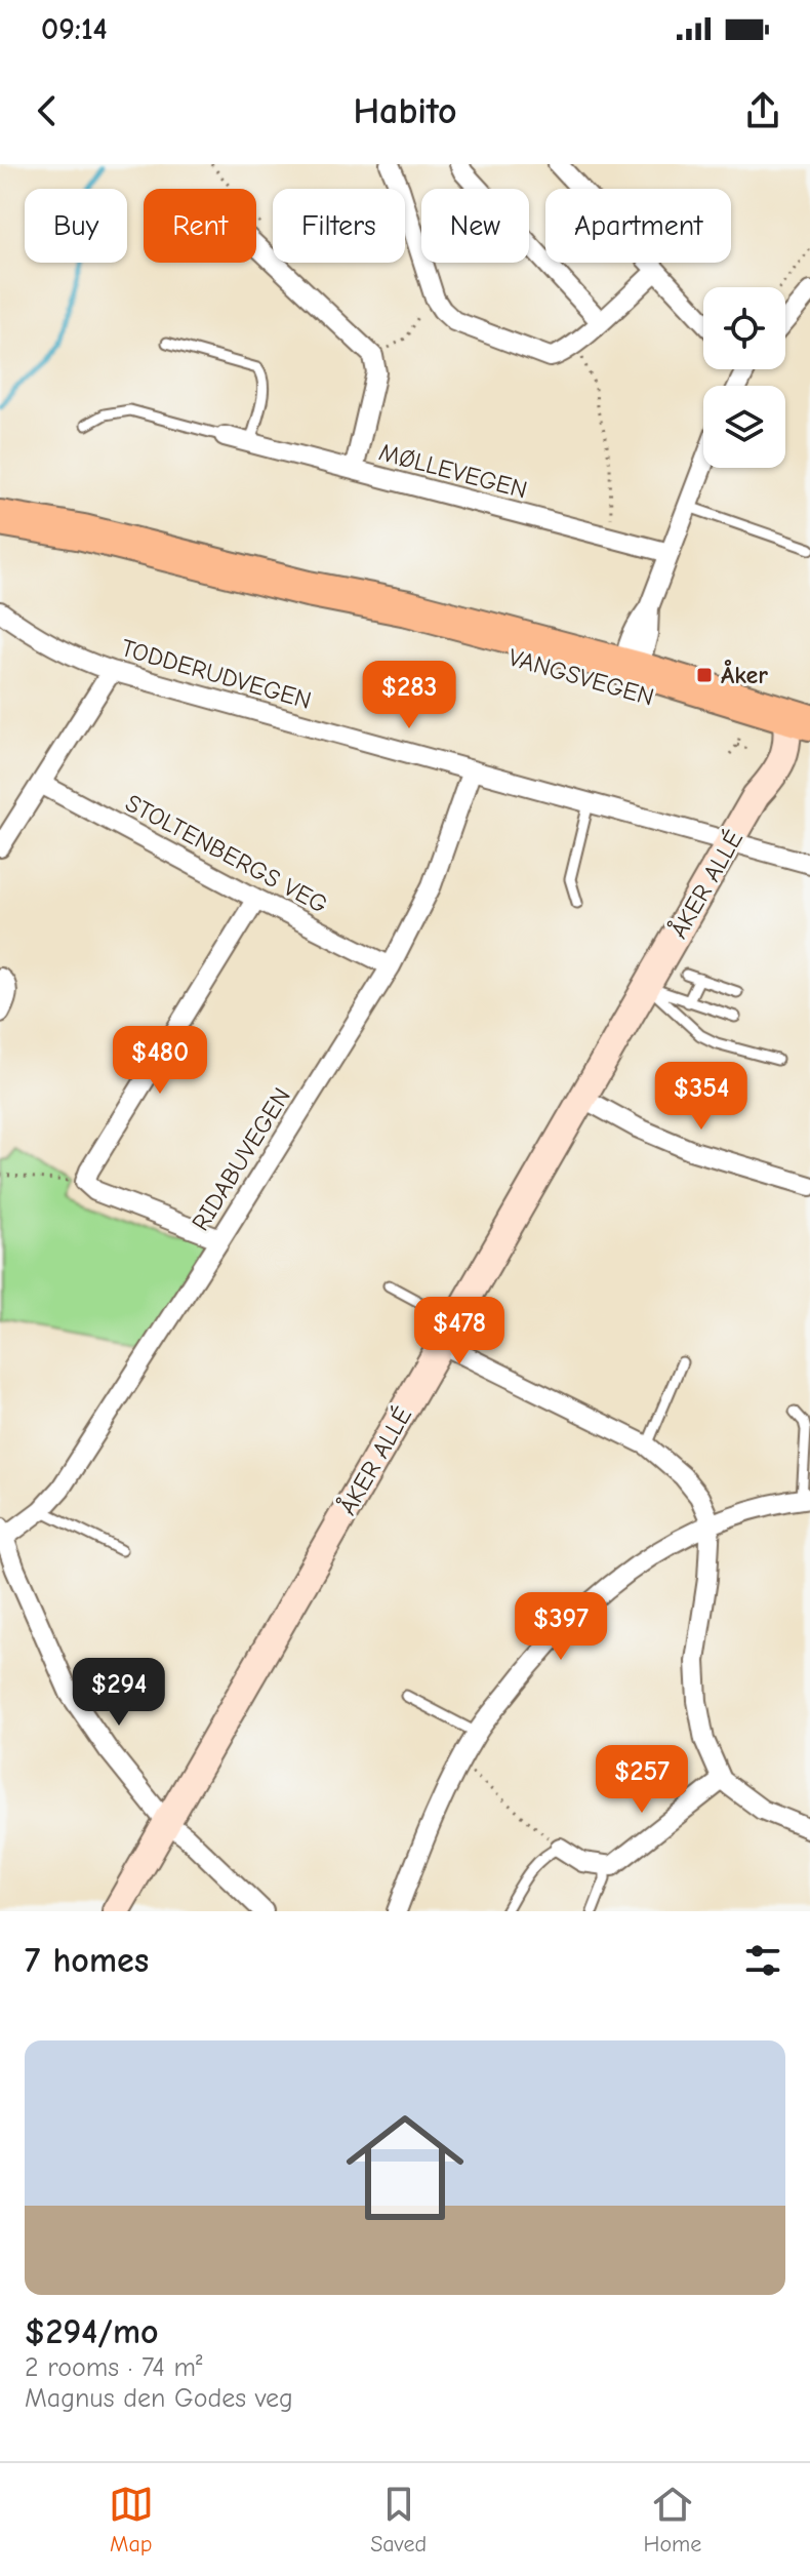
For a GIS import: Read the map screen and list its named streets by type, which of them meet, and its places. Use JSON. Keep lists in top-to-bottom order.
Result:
{
  "streets": {
    "highway": ["VANGSVEGEN"],
    "street": [
      "MØLLEVEGEN",
      "TODDERUDVEGEN",
      "STOLTENBERGS VEG",
      "ÅKER ALLÉ",
      "RIDABUVEGEN"
    ]
  },
  "crossings": [
    ["TODDERUDVEGEN", "ÅKER ALLÉ"],
    ["TODDERUDVEGEN", "RIDABUVEGEN"],
    ["VANGSVEGEN", "ÅKER ALLÉ"],
    ["STOLTENBERGS VEG", "RIDABUVEGEN"]
  ],
  "places": {
    "transit": ["Åker"]
  },
  "page": {
    "status": "09:14",
    "header": "Habito",
    "chip": [
      "Buy",
      "Rent",
      "Filters",
      "New",
      "Apartment"
    ],
    "price": [
      "$283",
      "$480",
      "$354",
      "$478",
      "$397",
      "$294",
      "$257"
    ],
    "heading": "7 homes",
    "list": [
      {
        "name": "$294/mo",
        "note": "2 rooms · 74 m² · Magnus den Godes veg"
      }
    ],
    "tabs": ["Map", "Saved", "Home"]
  }
}
